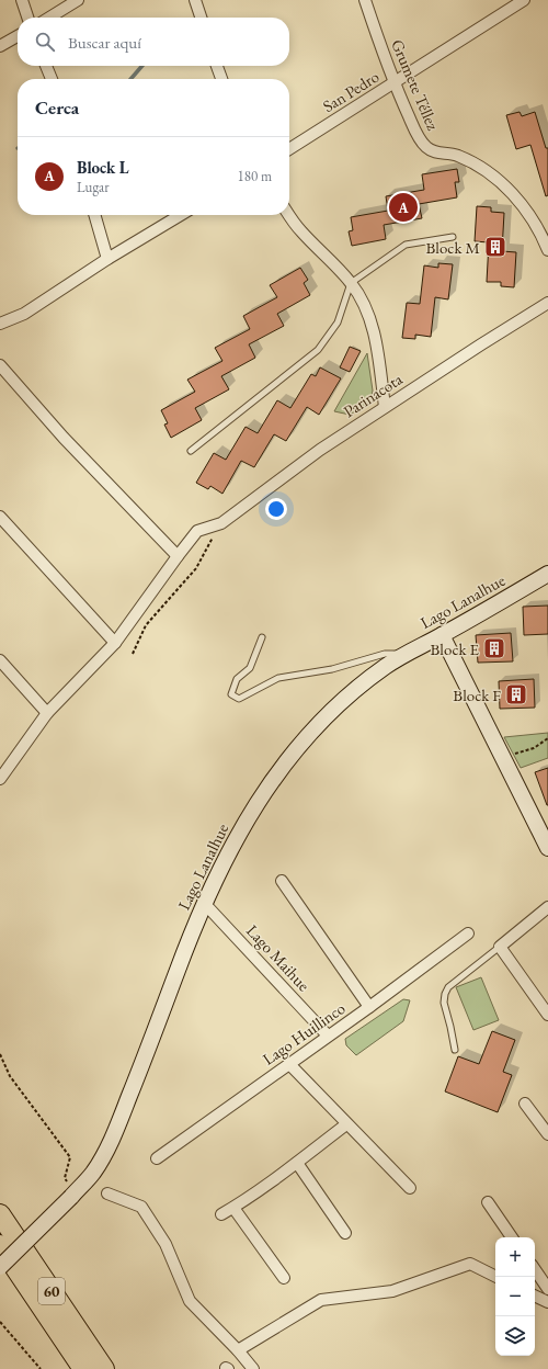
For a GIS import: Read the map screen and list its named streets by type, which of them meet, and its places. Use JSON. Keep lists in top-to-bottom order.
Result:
{
  "streets": {
    "highway": ["60"],
    "main road": ["Lago Lanalhue"],
    "street": [
      "Grumete Téllez",
      "San Pedro",
      "Parinacota",
      "Lago Maihue",
      "Lago Huillinco"
    ]
  },
  "crossings": [
    ["Grumete Téllez", "San Pedro"],
    ["Lago Lanalhue", "Lago Maihue"],
    ["Lago Maihue", "Lago Huillinco"]
  ],
  "places": {
    "building": ["Block M", "Block E", "Block F"]
  },
  "page": {
    "search": "Buscar aquí",
    "heading": "Cerca",
    "list": [
      {
        "mark": "A",
        "name": "Block L",
        "note": "Lugar",
        "value": "180 m"
      }
    ],
    "pins": "A",
    "map_buttons": ["+", "−"]
  }
}
